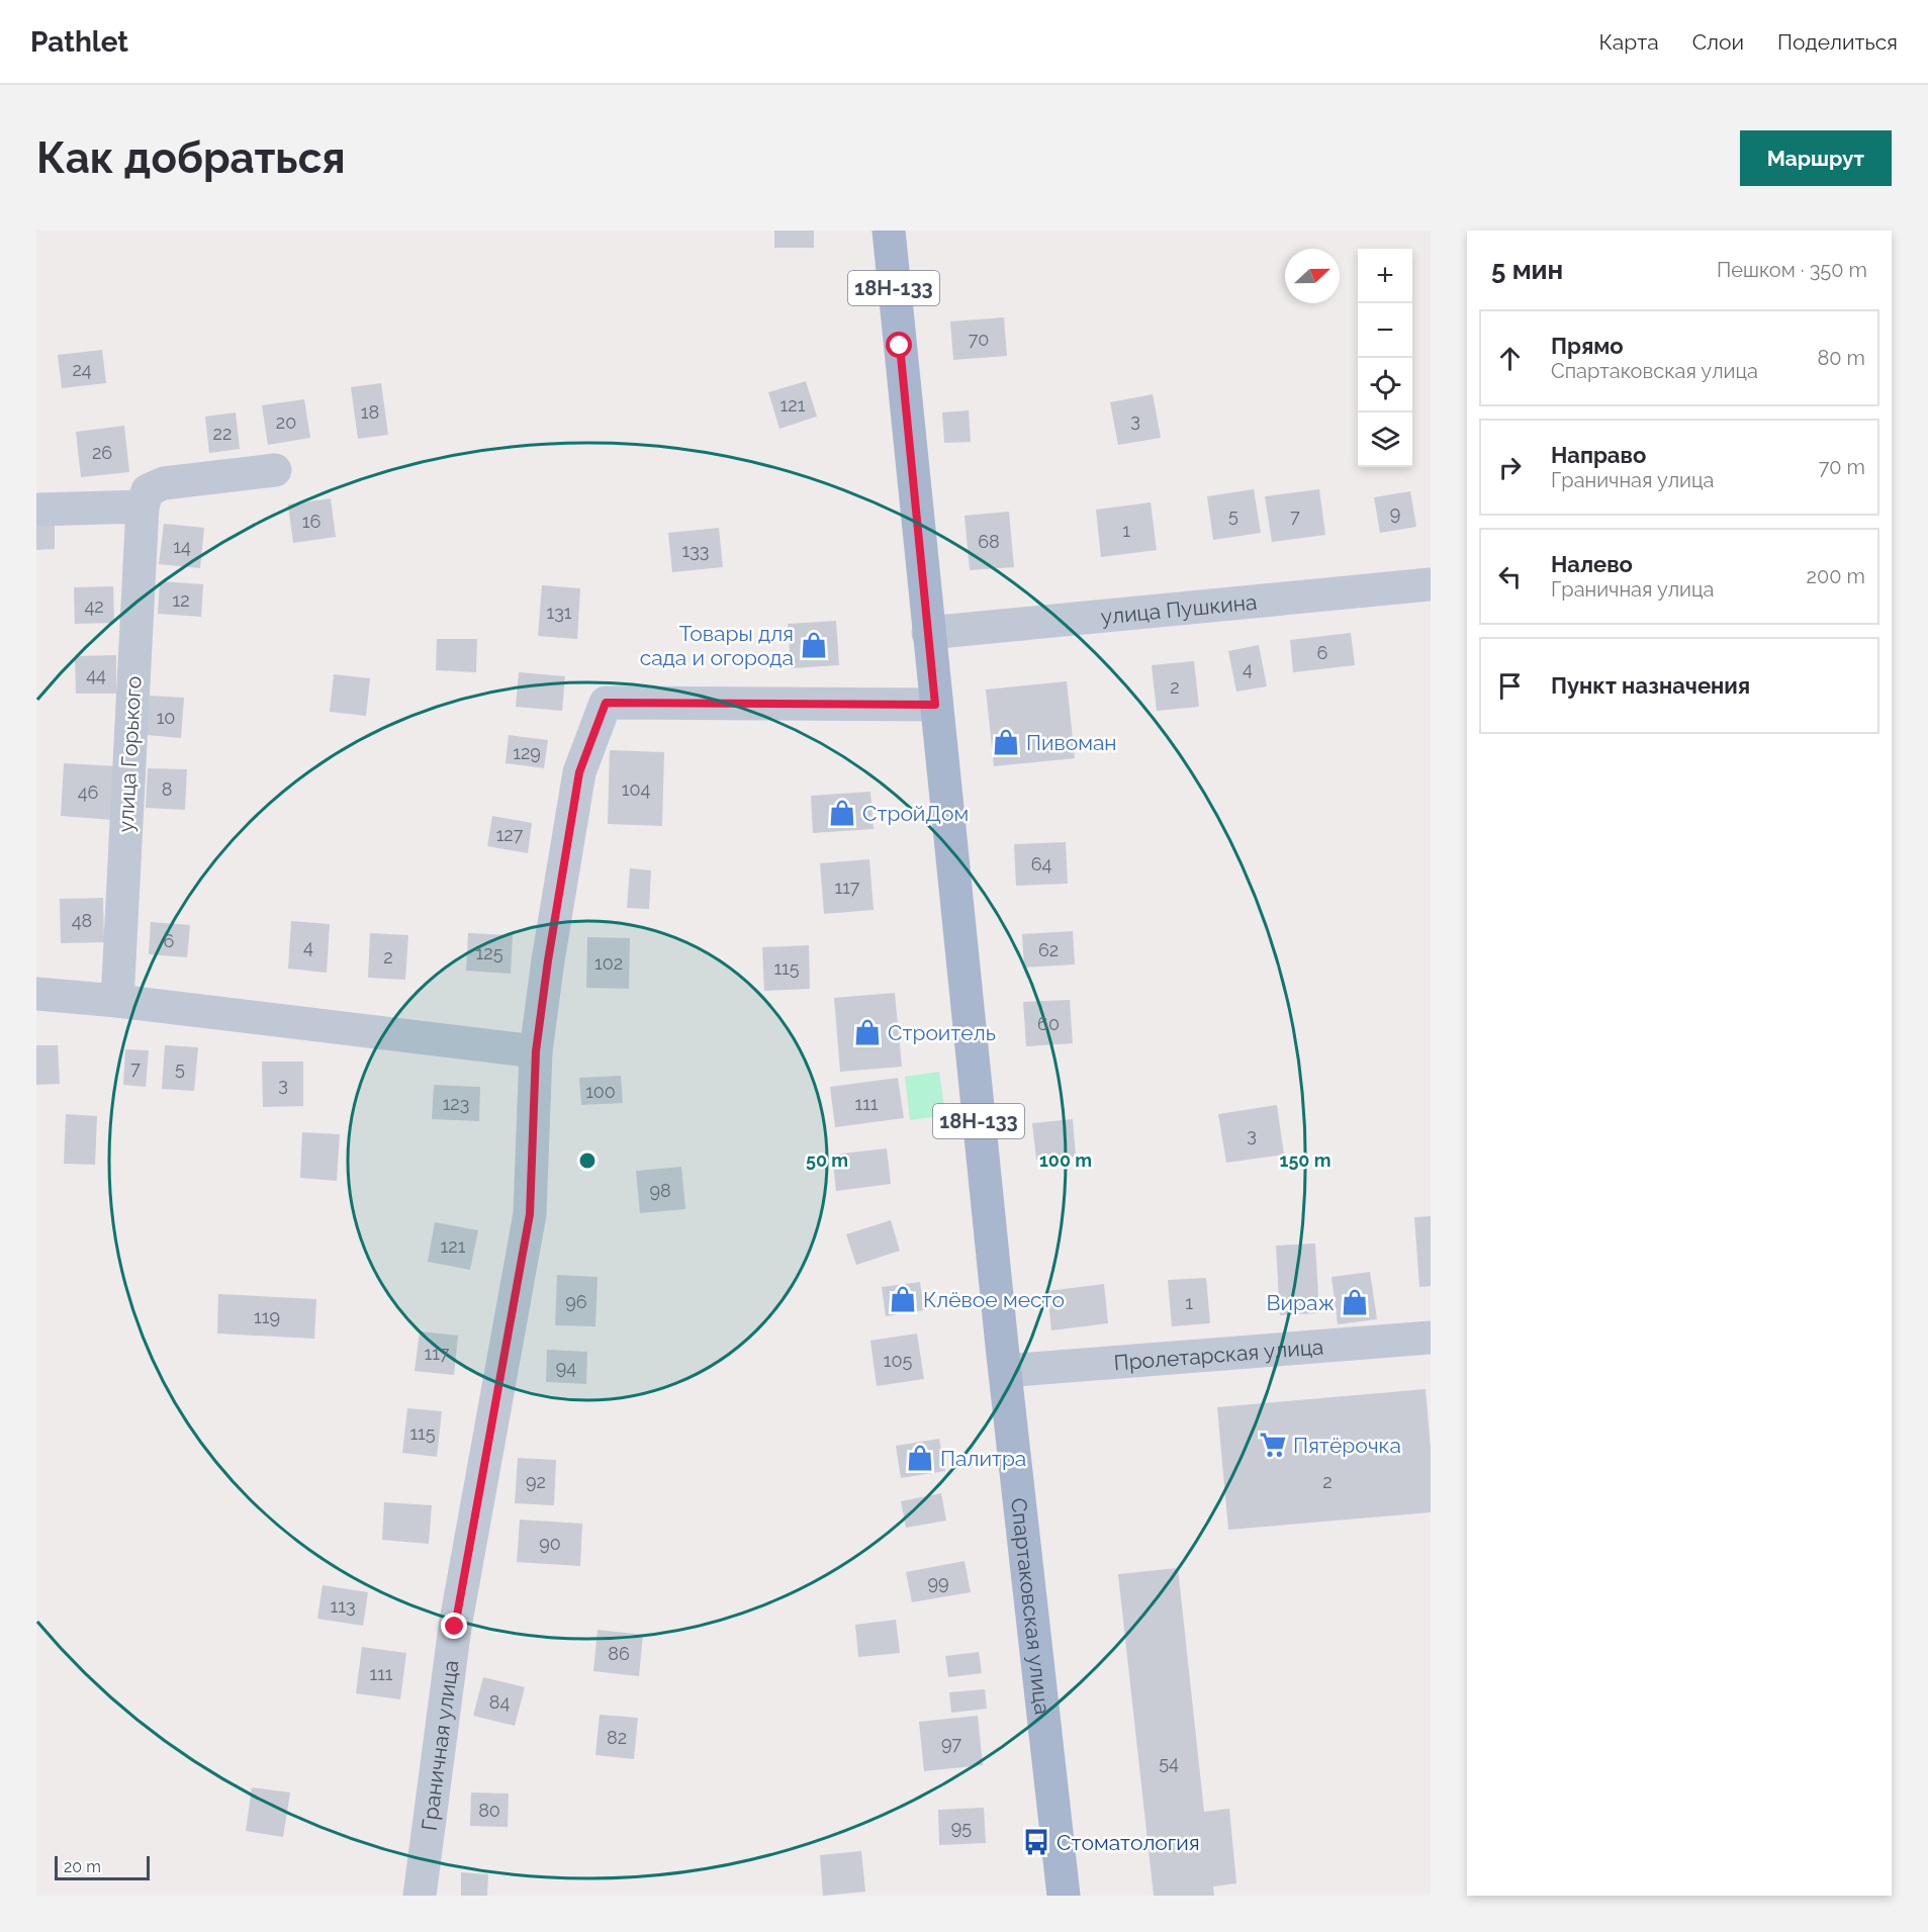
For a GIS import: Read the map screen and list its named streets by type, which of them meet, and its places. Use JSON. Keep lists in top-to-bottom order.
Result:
{
  "streets": {
    "main road": ["18Н-133", "Спартаковская улица"],
    "street": [
      "улица Пушкина",
      "улица Горького",
      "Пролетарская улица",
      "Граничная улица"
    ]
  },
  "crossings": [
    ["улица Пушкина", "Спартаковская улица"],
    ["Пролетарская улица", "Спартаковская улица"],
    ["Спартаковская улица", "Граничная улица"]
  ],
  "places": {
    "shop": [
      "Товары для сада и огорода",
      "Пивоман",
      "СтройДом",
      "Строитель",
      "Клёвое место",
      "Вираж",
      "Палитра"
    ],
    "supermarket": ["Пятёрочка"],
    "bus stop": ["Стоматология"]
  },
  "house_numbers": [
    "70",
    "24",
    "121",
    "18",
    "3",
    "20",
    "22",
    "26",
    "9",
    "5",
    "7",
    "16",
    "1",
    "68",
    "14",
    "133",
    "12",
    "42",
    "131",
    "6",
    "4",
    "44",
    "2",
    "10",
    "129",
    "8",
    "104",
    "46",
    "127",
    "64",
    "117",
    "48",
    "6",
    "4",
    "62",
    "125",
    "2",
    "102",
    "115",
    "60",
    "7",
    "5",
    "3",
    "100",
    "123",
    "111",
    "3",
    "98",
    "121",
    "96",
    "1",
    "119",
    "117",
    "105",
    "94",
    "115",
    "92",
    "2",
    "90",
    "99",
    "113",
    "86",
    "111",
    "84",
    "82",
    "97",
    "54",
    "80",
    "95"
  ],
  "scale_bar": "20 m",
  "north": "right",
  "page": {
    "header": "Pathlet",
    "nav": ["Карта", "Слои", "Поделиться"],
    "buttons": "Маршрут",
    "title": "Как добраться",
    "heading": ["5 мин", "Пешком · 350 m"],
    "map_buttons": ["+", "−"],
    "list": [
      ["Прямо", "Спартаковская улица", "80 m"],
      ["Направо", "Граничная улица", "70 m"],
      ["Налево", "Граничная улица", "200 m"],
      "Пункт назначения"
    ],
    "scale": "20 m"
  },
  "rings": ["50 m", "100 m", "150 m"]
}
